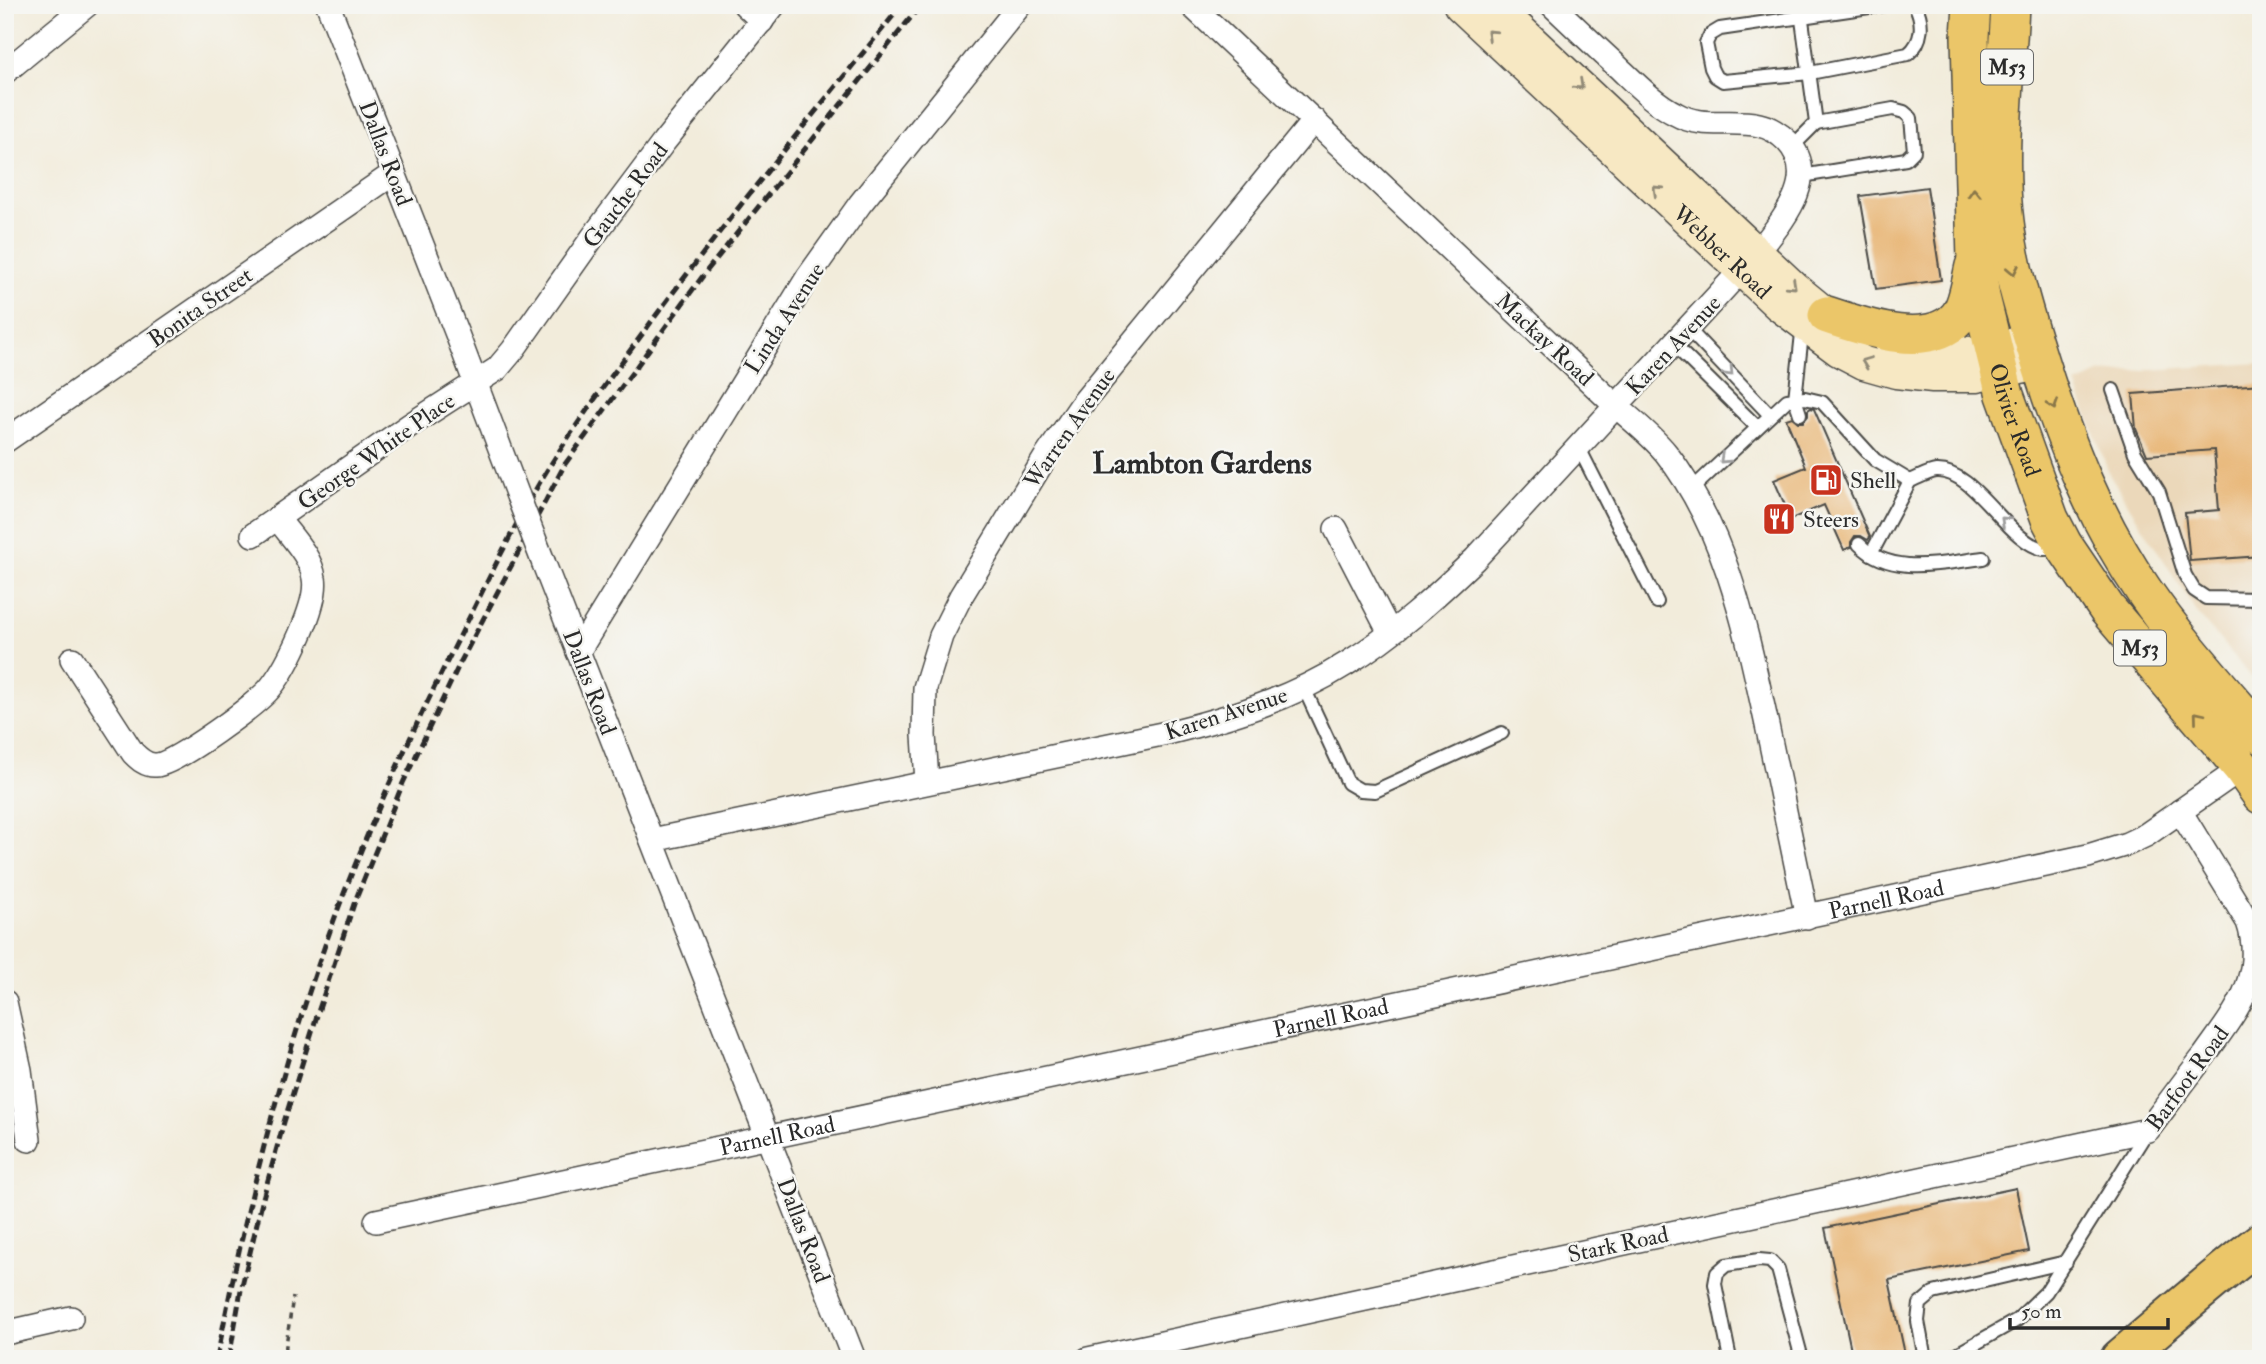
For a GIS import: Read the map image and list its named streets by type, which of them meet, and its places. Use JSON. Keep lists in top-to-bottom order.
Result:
{
  "streets": {
    "main road": ["M53", "Webber Road", "Olivier Road"],
    "street": [
      "Dallas Road",
      "Gauche Road",
      "Bonita Street",
      "Linda Avenue",
      "Mackay Road",
      "Karen Avenue",
      "Warren Avenue",
      "George White Place",
      "Parnell Road",
      "Barfoot Road",
      "Stark Road"
    ]
  },
  "crossings": [
    ["Dallas Road", "Gauche Road"],
    ["Dallas Road", "Bonita Street"],
    ["Dallas Road", "Linda Avenue"],
    ["Dallas Road", "Karen Avenue"],
    ["Dallas Road", "George White Place"],
    ["Dallas Road", "Parnell Road"],
    ["Gauche Road", "George White Place"],
    ["Webber Road", "Karen Avenue"],
    ["Webber Road", "Olivier Road"],
    ["Mackay Road", "Karen Avenue"],
    ["Mackay Road", "Warren Avenue"],
    ["Mackay Road", "Parnell Road"],
    ["Karen Avenue", "Warren Avenue"],
    ["Olivier Road", "Parnell Road"],
    ["Parnell Road", "Barfoot Road"],
    ["Barfoot Road", "Stark Road"]
  ],
  "districts": ["Lambton Gardens"],
  "places": {
    "fuel station": ["Shell"],
    "restaurant": ["Steers"]
  },
  "scale_bar": "50 m"
}
